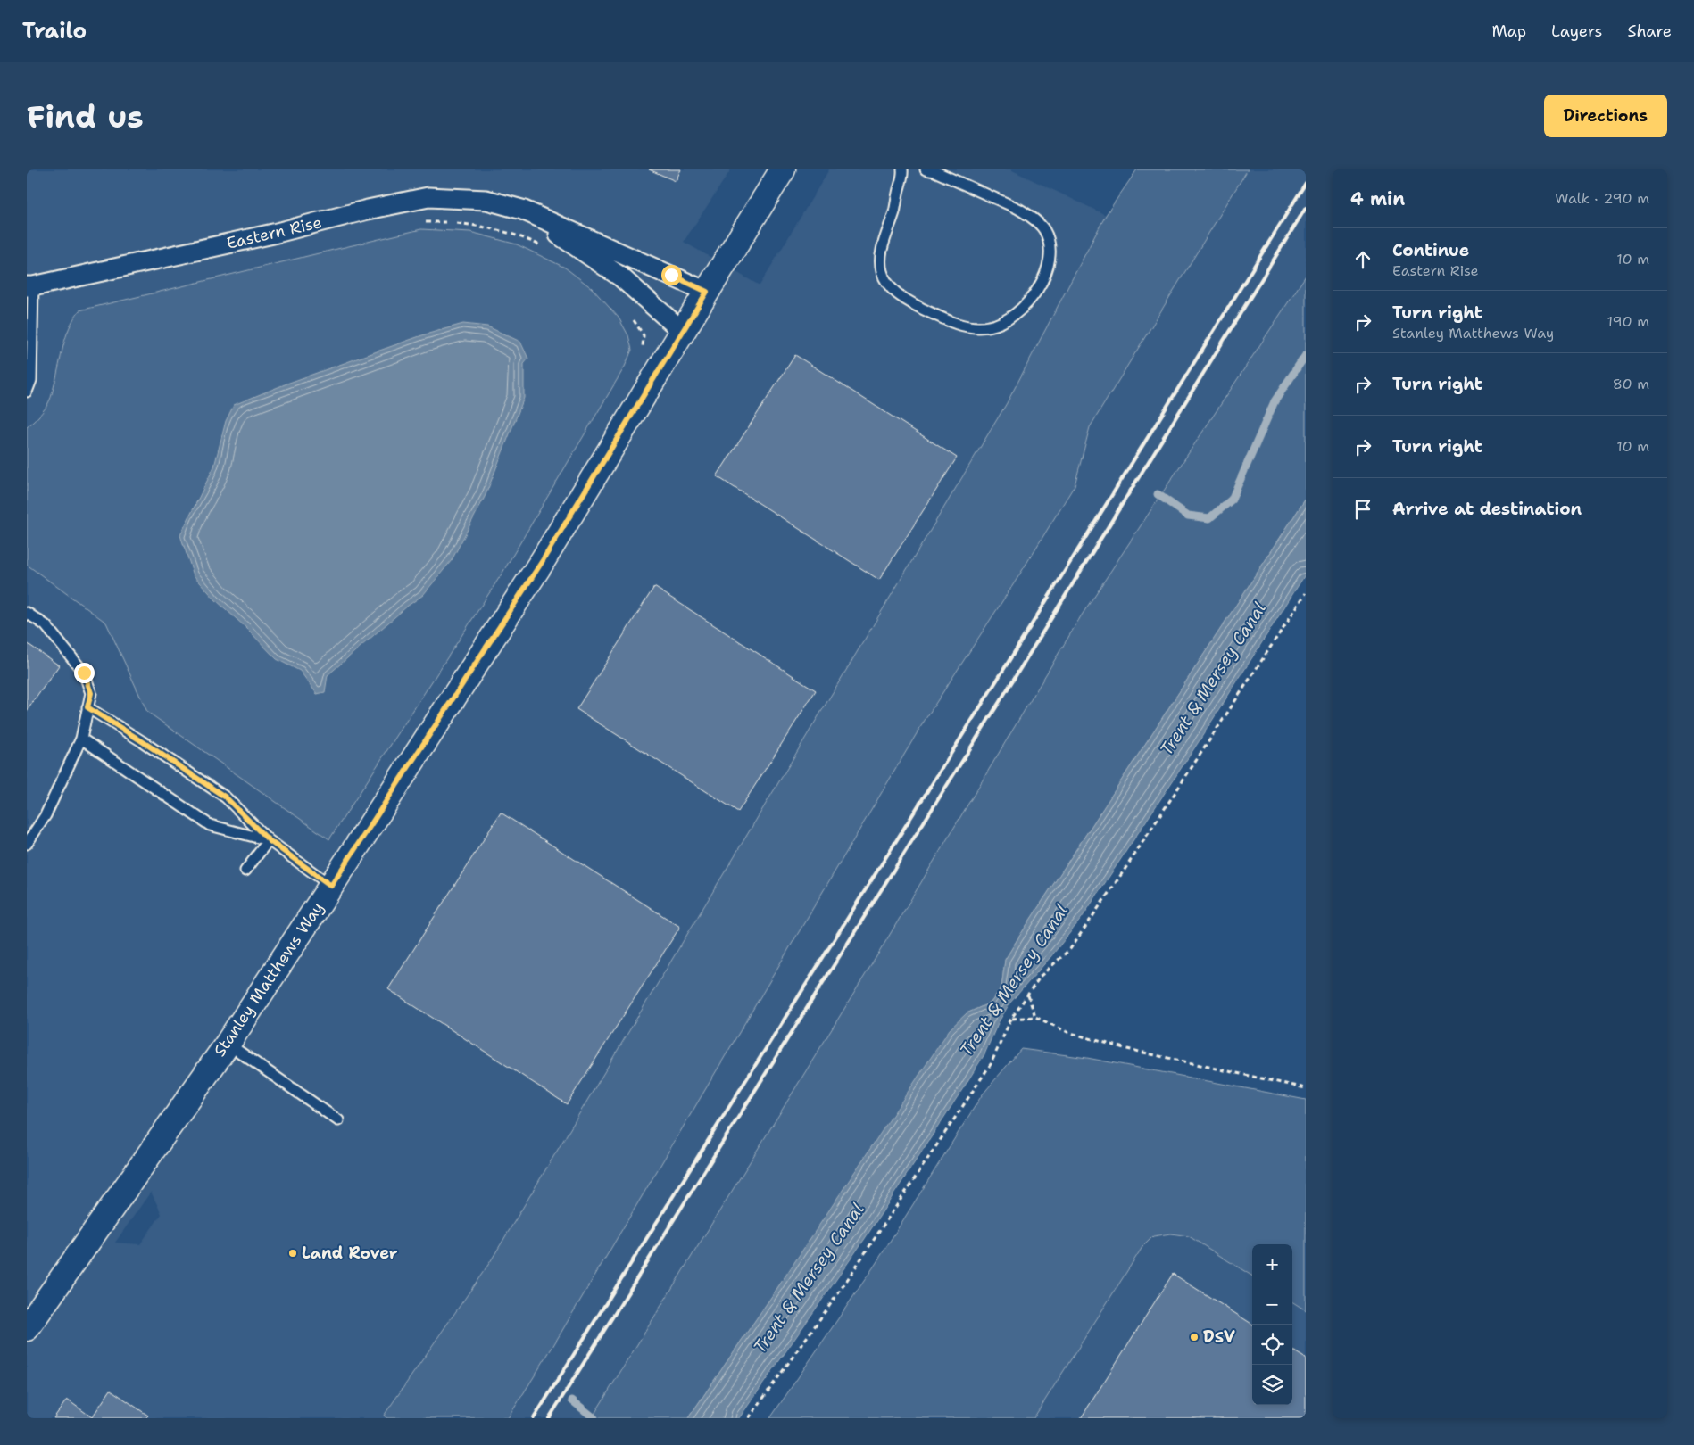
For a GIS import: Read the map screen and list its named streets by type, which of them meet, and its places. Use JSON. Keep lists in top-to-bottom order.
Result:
{
  "streets": {
    "main road": ["Stanley Matthews Way"],
    "street": ["Eastern Rise"]
  },
  "crossings": [
    ["Eastern Rise", "Stanley Matthews Way"]
  ],
  "water": ["Trent & Mersey Canal"],
  "places": ["Land Rover", "DSV"],
  "page": {
    "header": "Trailo",
    "nav": ["Map", "Layers", "Share"],
    "buttons": "Directions",
    "title": "Find us",
    "heading": ["4 min", "Walk · 290 m"],
    "list": [
      ["Continue", "Eastern Rise", "10 m"],
      ["Turn right", "Stanley Matthews Way", "190 m"],
      ["Turn right", "80 m"],
      ["Turn right", "10 m"],
      "Arrive at destination"
    ],
    "map_buttons": ["+", "−"]
  }
}
